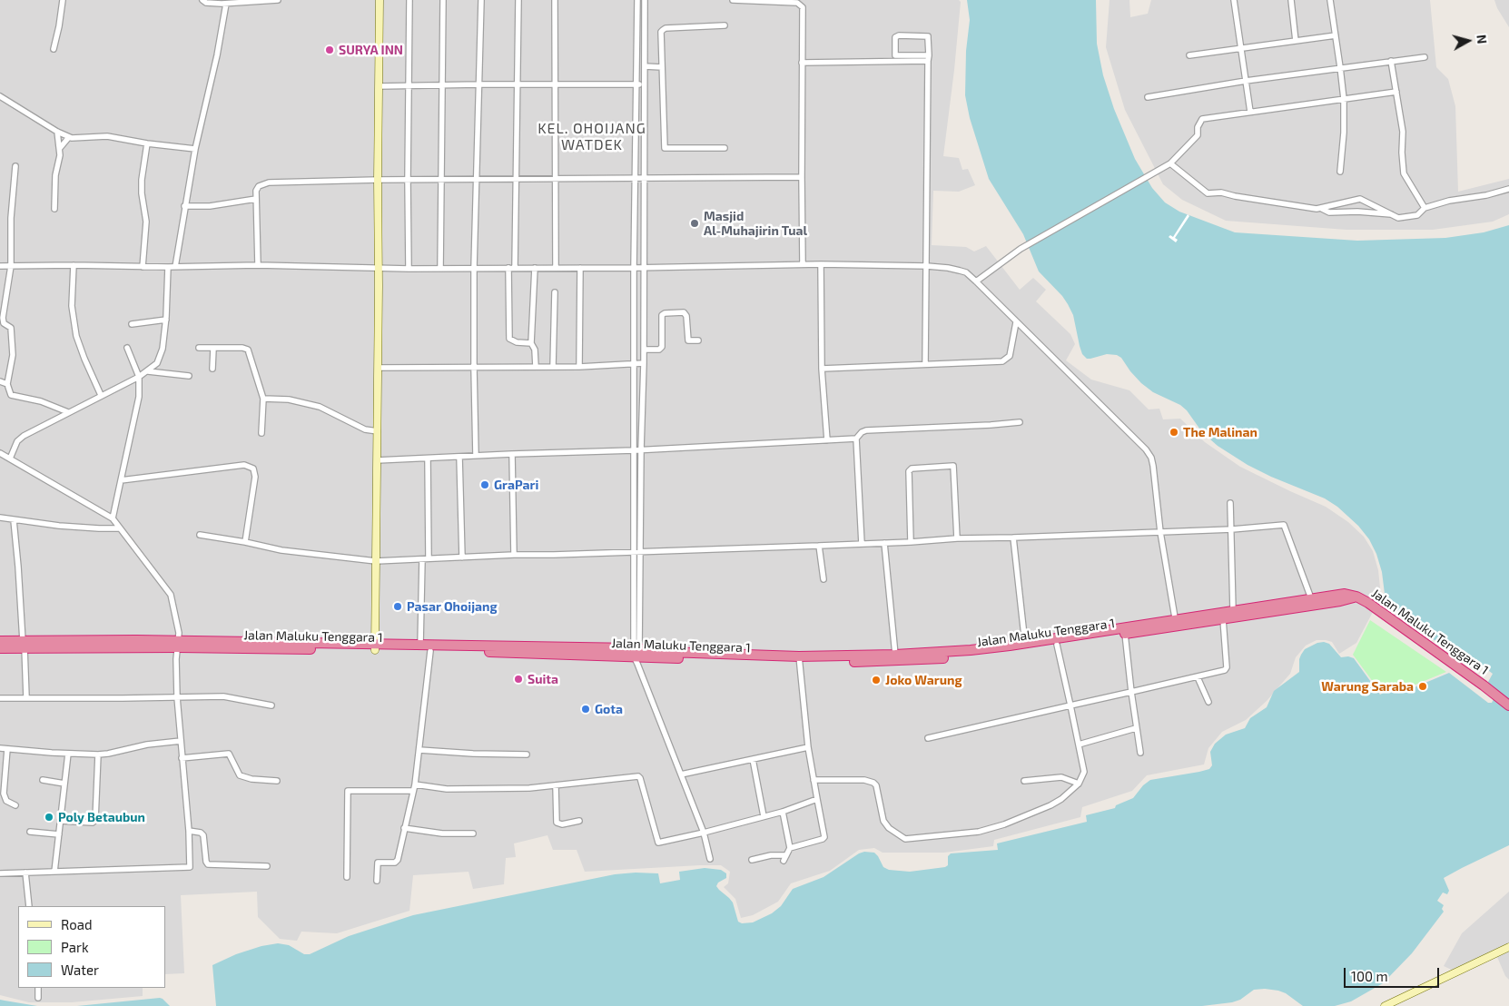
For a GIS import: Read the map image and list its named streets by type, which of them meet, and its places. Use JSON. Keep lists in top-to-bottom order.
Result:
{
  "streets": {
    "highway": ["Jalan Maluku Tenggara 1"]
  },
  "districts": ["KEL. OHOIJANG WATDEK"],
  "places": [
    "SURYA INN",
    "Masjid Al-Muhajirin Tual",
    "The Malinan",
    "GraPari",
    "Pasar Ohoijang",
    "Suita",
    "Joko Warung",
    "Warung Saraba",
    "Gota",
    "Poly Betaubun"
  ],
  "legend": ["Road", "Park", "Water"],
  "scale_bar": "100 m",
  "north": "right"
}
